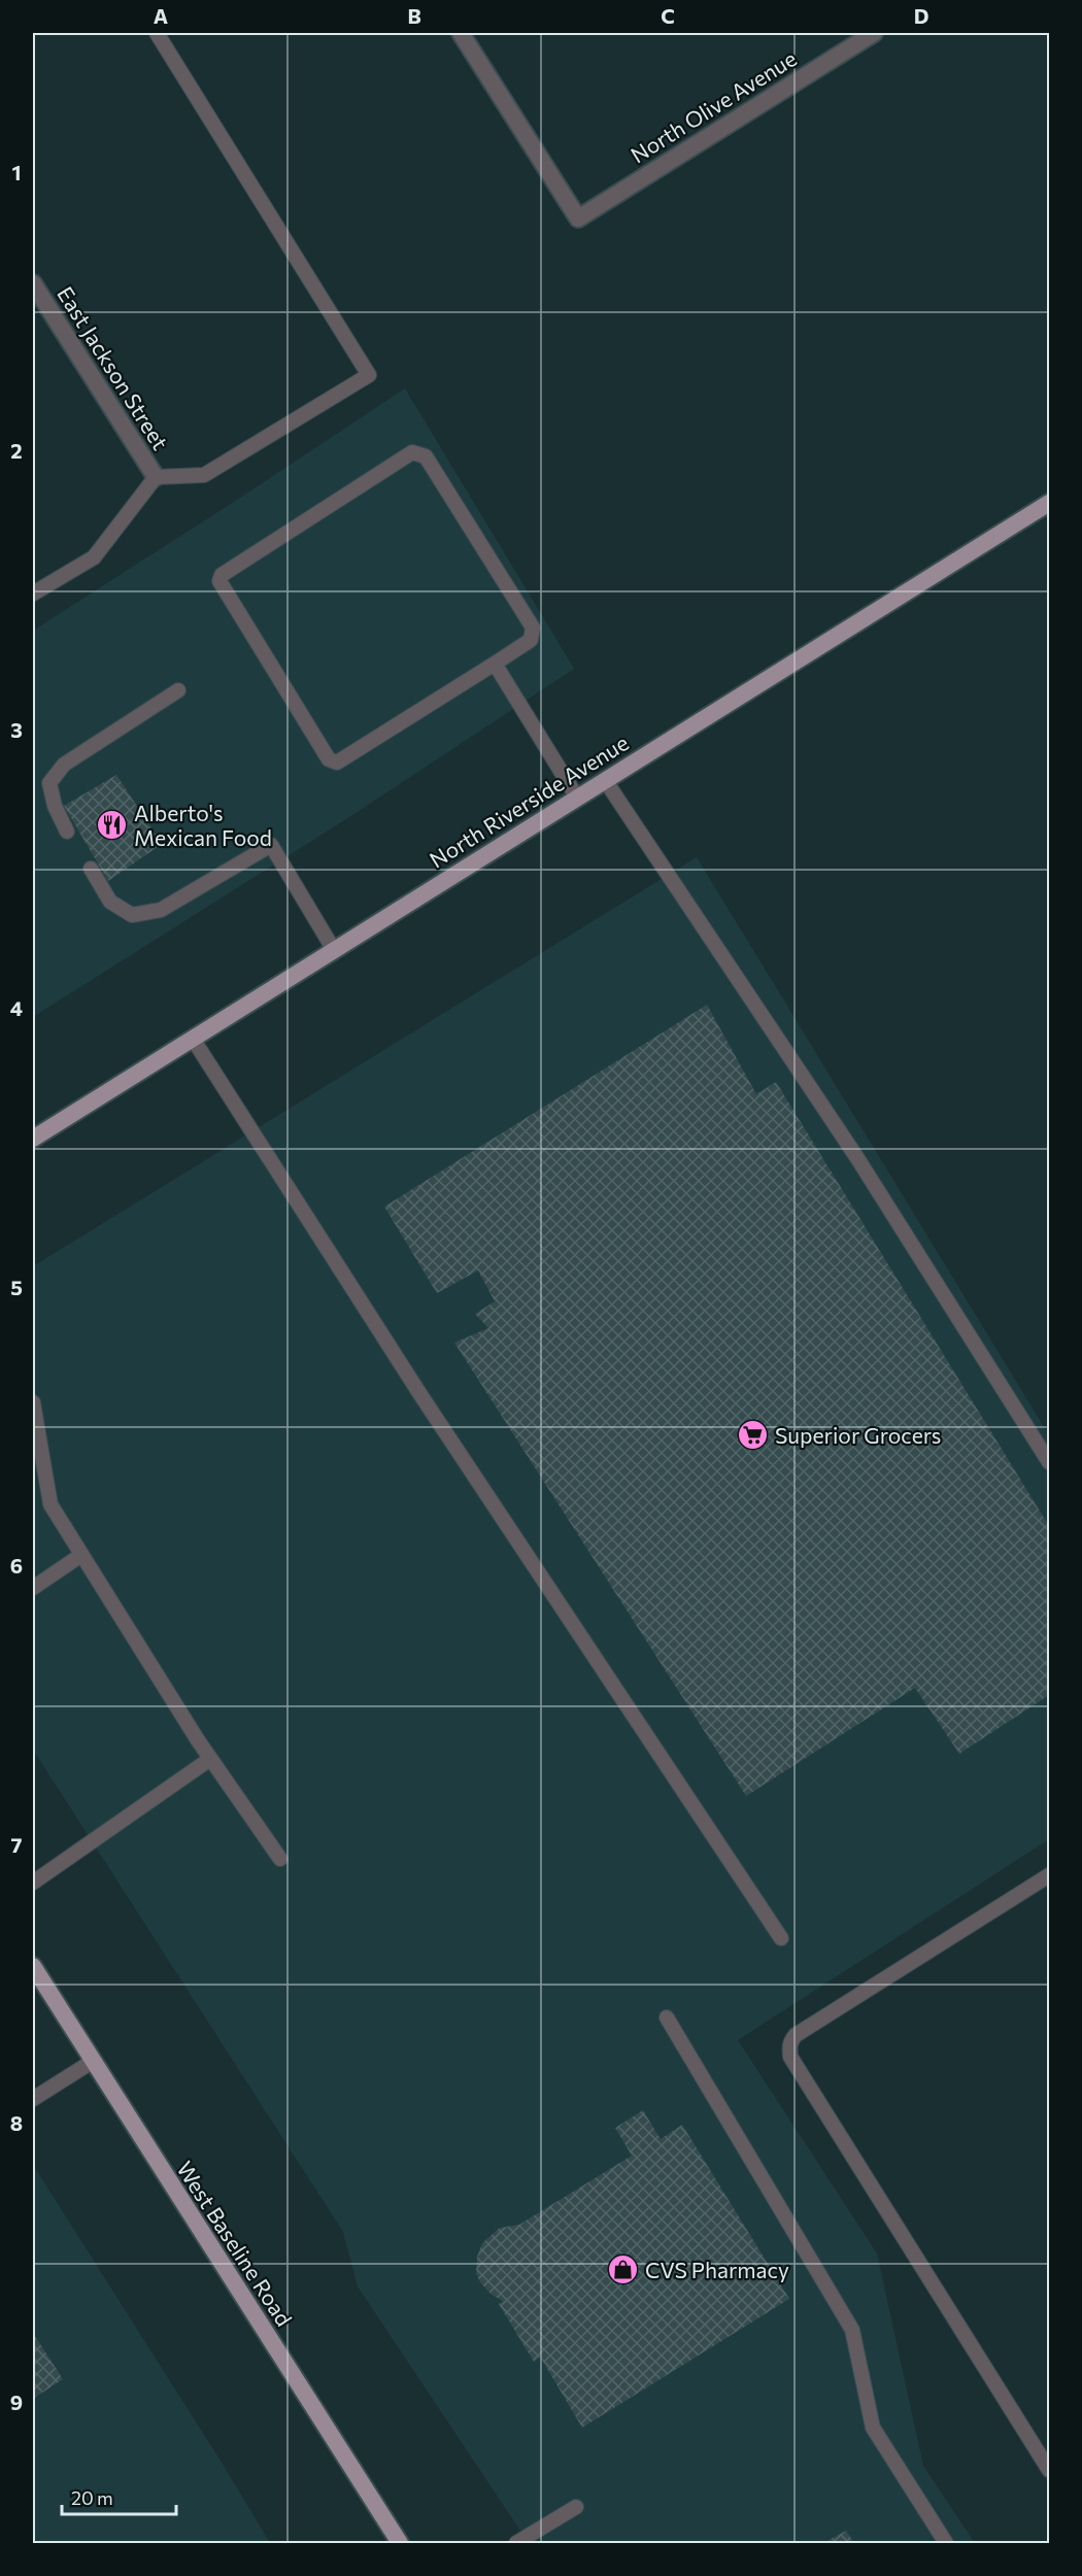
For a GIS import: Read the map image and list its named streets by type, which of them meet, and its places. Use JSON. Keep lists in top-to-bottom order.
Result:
{
  "streets": {
    "main road": ["North Riverside Avenue", "West Baseline Road"],
    "street": ["North Olive Avenue", "East Jackson Street"]
  },
  "places": {
    "restaurant": ["Alberto's Mexican Food"],
    "supermarket": ["Superior Grocers"],
    "shop": ["CVS Pharmacy"]
  },
  "scale_bar": "20 m",
  "grid": {
    "columns": [
      "A",
      "B",
      "C",
      "D"
    ],
    "rows": [
      "1",
      "2",
      "3",
      "4",
      "5",
      "6",
      "7",
      "8",
      "9"
    ]
  }
}
